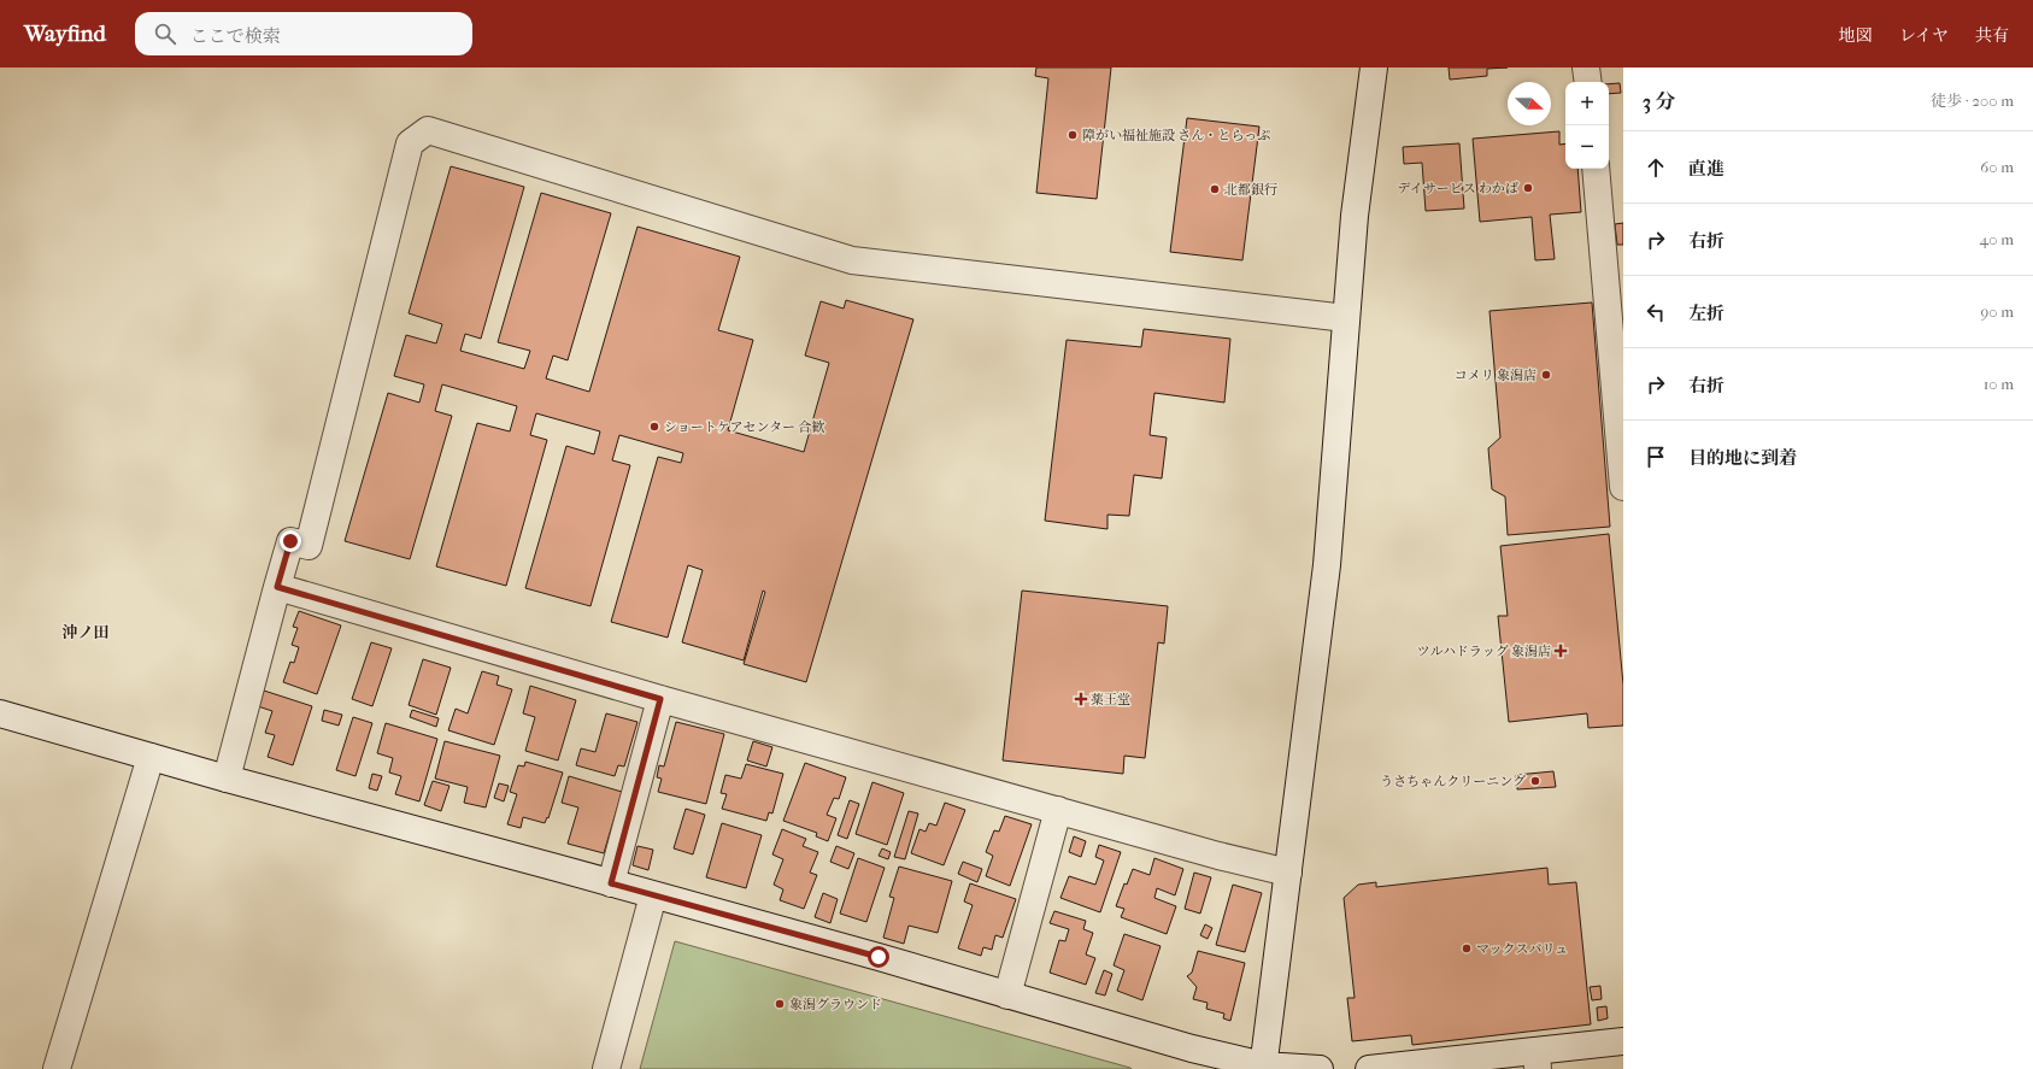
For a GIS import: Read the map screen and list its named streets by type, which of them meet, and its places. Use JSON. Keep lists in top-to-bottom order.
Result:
{
  "districts": ["沖ノ田"],
  "places": {
    "other": [
      "障がい福祉施設 さん・とらっぷ",
      "デイサービス わかば",
      "北都銀行",
      "コメリ 象潟店",
      "ショートケアセンター 合歓",
      "うさちゃんクリーニング",
      "マックスバリュ",
      "象潟グラウンド"
    ],
    "health": ["ツルハドラッグ 象潟店", "薬王堂"]
  },
  "north": "right",
  "page": {
    "header": "Wayfind",
    "search": "ここで検索",
    "nav": ["地図", "レイヤ", "共有"],
    "heading": ["3 分", "徒歩 · 200 m"],
    "map_buttons": ["+", "−"],
    "list": [
      ["直進", "60 m"],
      ["右折", "40 m"],
      ["左折", "90 m"],
      ["右折", "10 m"],
      "目的地に到着"
    ]
  }
}
